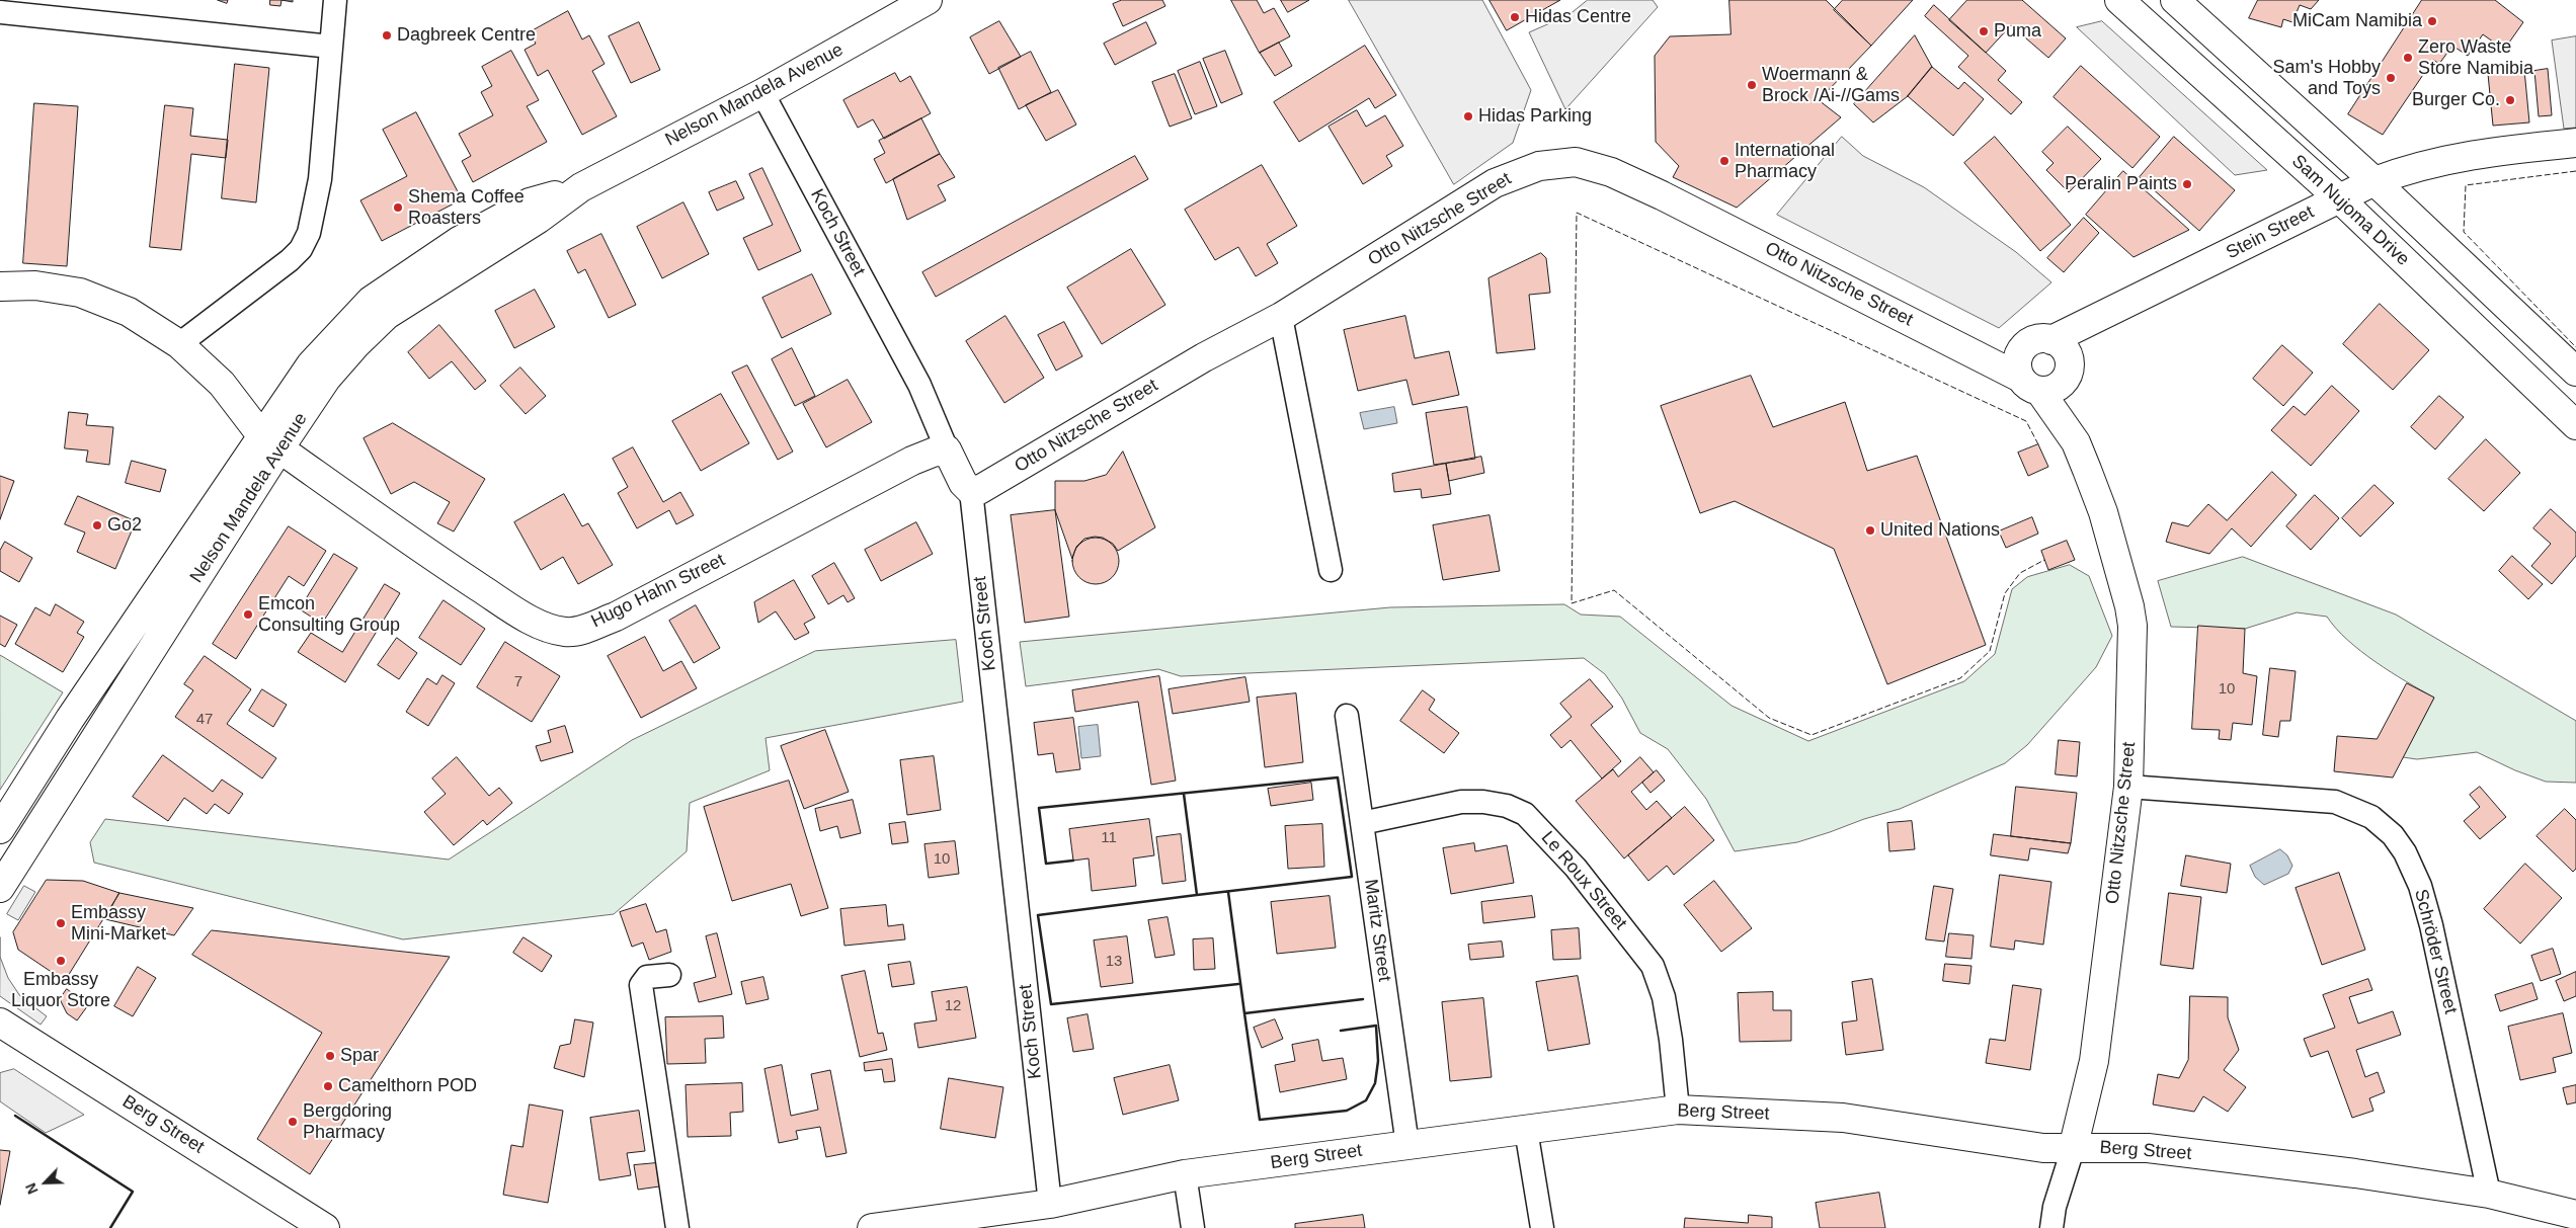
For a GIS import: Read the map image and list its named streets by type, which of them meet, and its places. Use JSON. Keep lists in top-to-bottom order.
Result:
{
  "streets": {
    "main road": [
      "Nelson Mandela Avenue",
      "Sam Nujoma Drive",
      "Otto Nitzsche Street",
      "Koch Street",
      "Stein Street",
      "Hugo Hahn Street",
      "Berg Street"
    ],
    "street": ["Le Roux Street", "Maritz Street", "Schröder Street"]
  },
  "crossings": [
    ["Nelson Mandela Avenue", "Koch Street"],
    ["Nelson Mandela Avenue", "Hugo Hahn Street"],
    ["Sam Nujoma Drive", "Stein Street"],
    ["Otto Nitzsche Street", "Koch Street"],
    ["Otto Nitzsche Street", "Stein Street"],
    ["Otto Nitzsche Street", "Schröder Street"],
    ["Otto Nitzsche Street", "Berg Street"],
    ["Koch Street", "Hugo Hahn Street"],
    ["Koch Street", "Berg Street"],
    ["Le Roux Street", "Maritz Street"],
    ["Le Roux Street", "Berg Street"],
    ["Maritz Street", "Berg Street"],
    ["Schröder Street", "Berg Street"]
  ],
  "places": [
    "Hidas Centre",
    "MiCam Namibia",
    "Puma",
    "Dagbreek Centre",
    "Zero Waste Store Namibia",
    "Sam's Hobby and Toys",
    "Woermann & Brock /Ai-//Gams",
    "Burger Co.",
    "Hidas Parking",
    "International Pharmacy",
    "Peralin Paints",
    "Shema Coffee Roasters",
    "Go2",
    "United Nations",
    "Emcon Consulting Group",
    "Embassy Mini-Market",
    "Embassy Liquor Store",
    "Spar",
    "Camelthorn POD",
    "Bergdoring Pharmacy"
  ],
  "house_numbers": [
    "7",
    "10",
    "47",
    "11",
    "10",
    "13",
    "12"
  ],
  "north": "bottom left"
}
